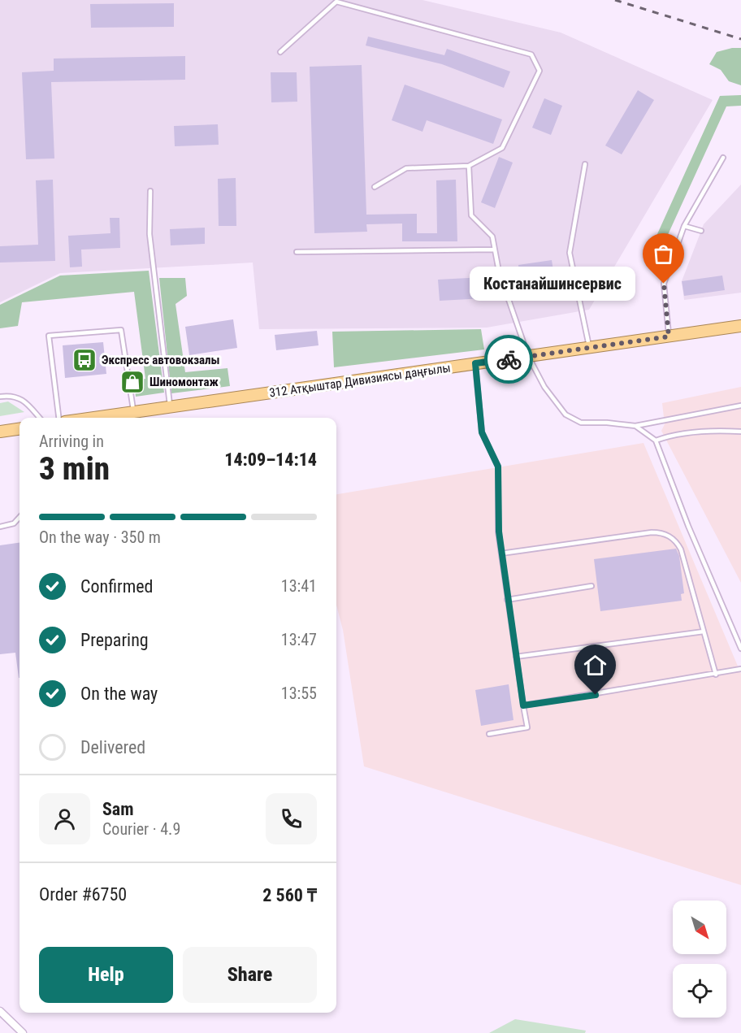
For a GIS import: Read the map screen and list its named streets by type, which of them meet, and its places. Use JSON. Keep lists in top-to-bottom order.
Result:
{
  "streets": {
    "highway": ["312 Атқыштар Дивизиясы даңғылы"]
  },
  "places": {
    "other": ["Костанайшинсервис"],
    "bus stop": ["Экспресс автовокзалы"],
    "shop": ["Шиномонтаж"]
  },
  "north": "bottom right",
  "page": {
    "bubble": "Костанайшинсервис",
    "heading": ["3 min", "Arriving in", "14:09–14:14"],
    "panel": [
      "Sam",
      "Courier · 4.9",
      "Order #6750",
      "2 560 ₸"
    ],
    "bar": "On the way · 350 m",
    "list": [
      ["Confirmed", "13:41"],
      ["Preparing", "13:47"],
      ["On the way", "13:55"],
      "Delivered"
    ],
    "buttons": ["Help", "Share"]
  }
}
